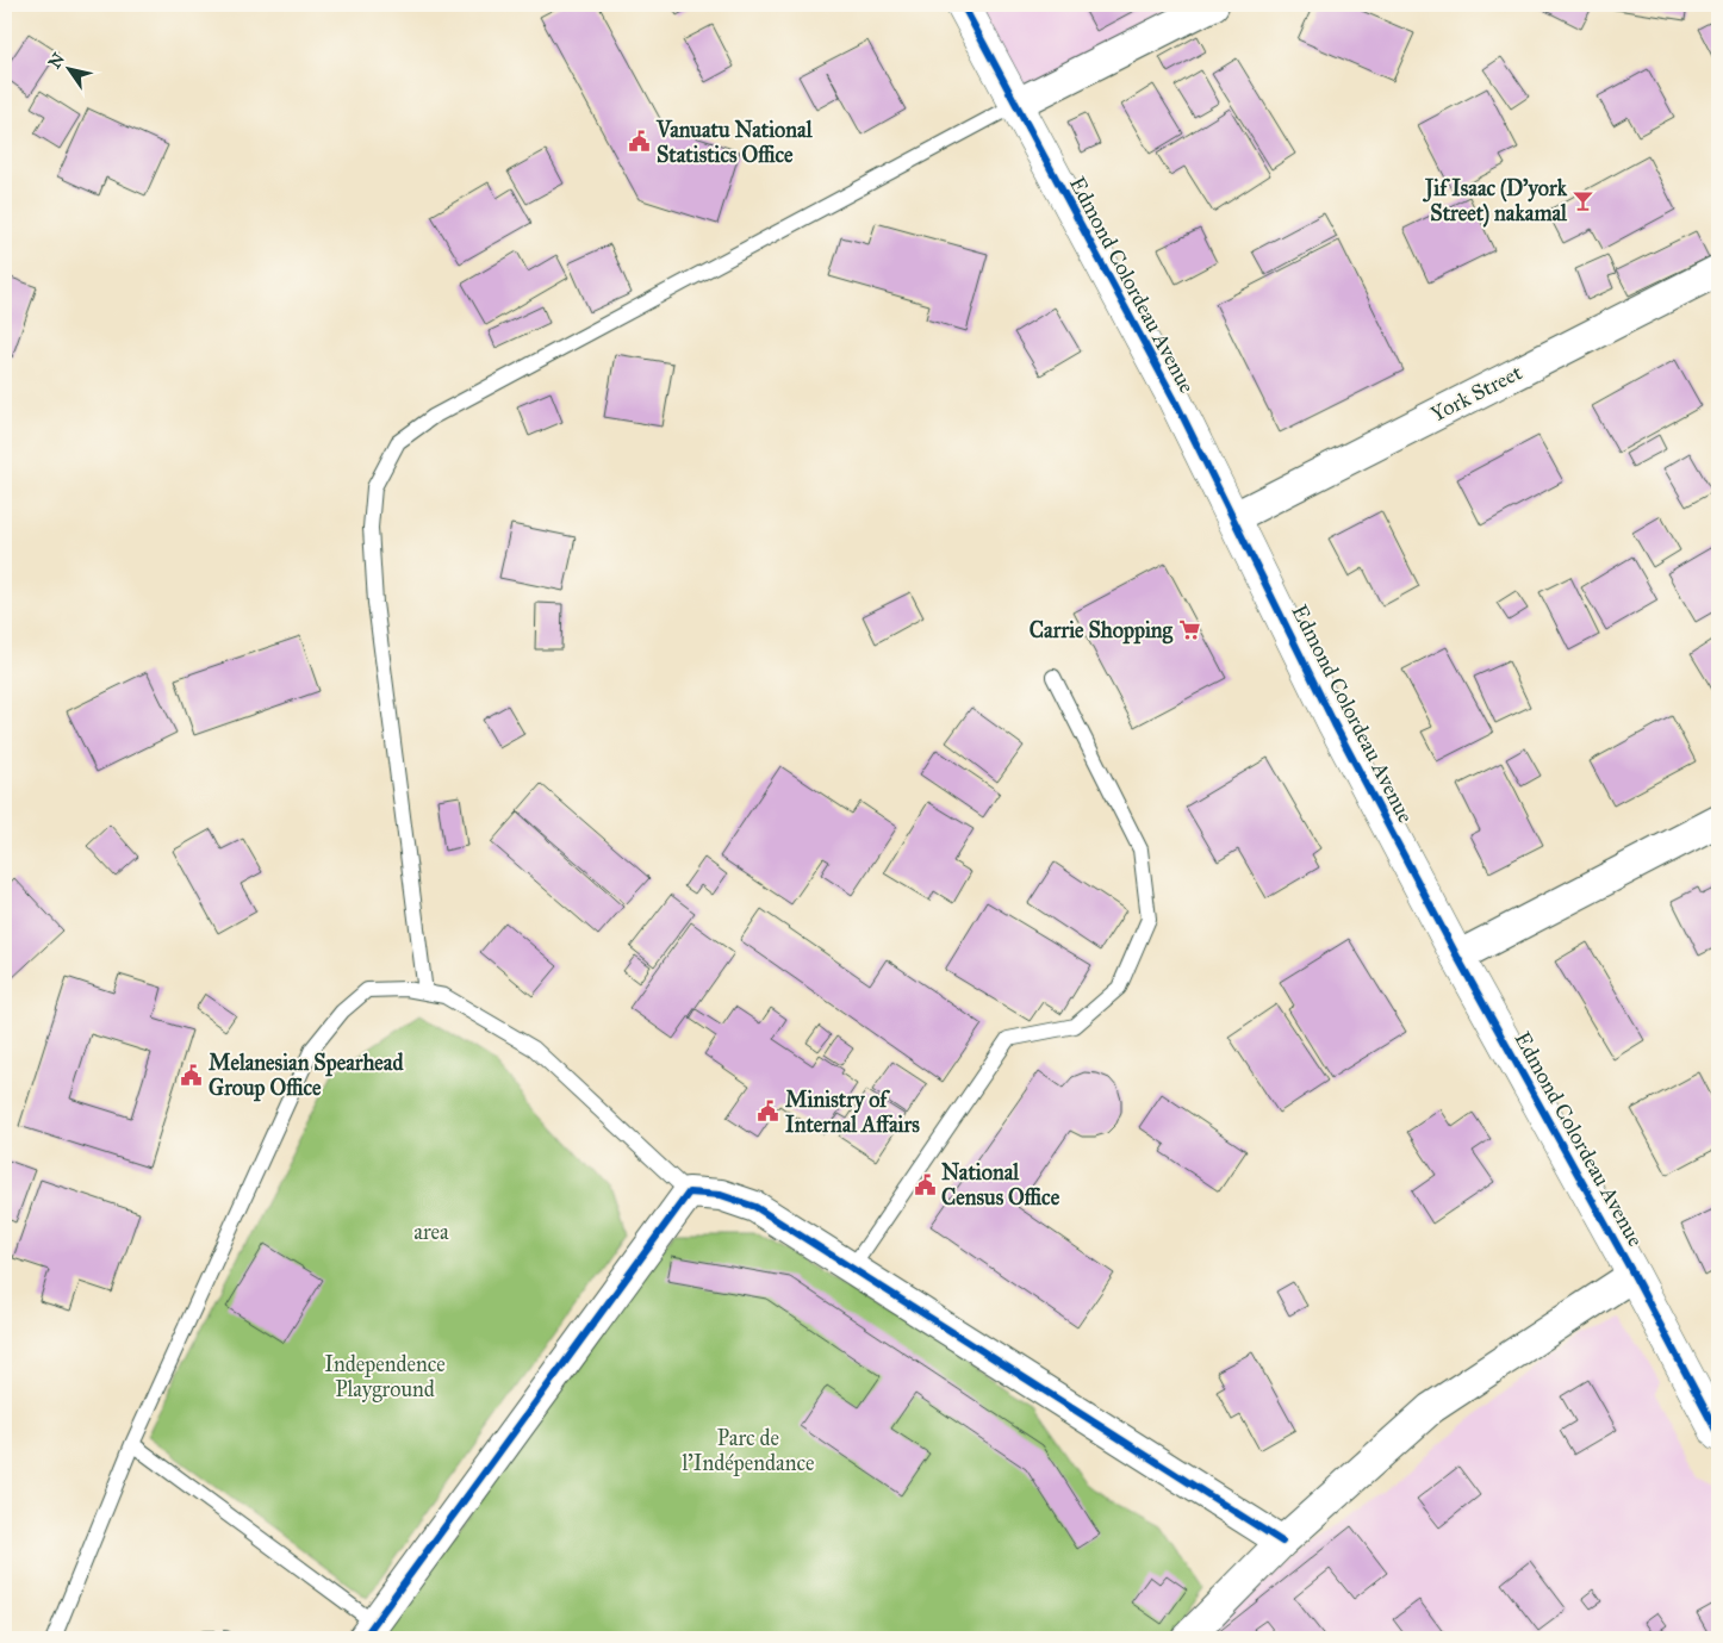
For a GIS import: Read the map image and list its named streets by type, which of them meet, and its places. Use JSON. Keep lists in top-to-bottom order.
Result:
{
  "streets": {
    "street": ["Edmond Colordeau Avenue", "York Street"]
  },
  "crossings": [
    ["Edmond Colordeau Avenue", "York Street"]
  ],
  "parks": ["area", "Independence Playground", "Parc de l'Indépendance"],
  "places": {
    "public building": [
      "Vanuatu National Statistics Office",
      "Melanesian Spearhead Group Office",
      "Ministry of Internal Affairs",
      "National Census Office"
    ],
    "bar": ["Jif Isaac (D'york Street) nakamal"],
    "supermarket": ["Carrie Shopping"]
  },
  "north": "top left"
}
